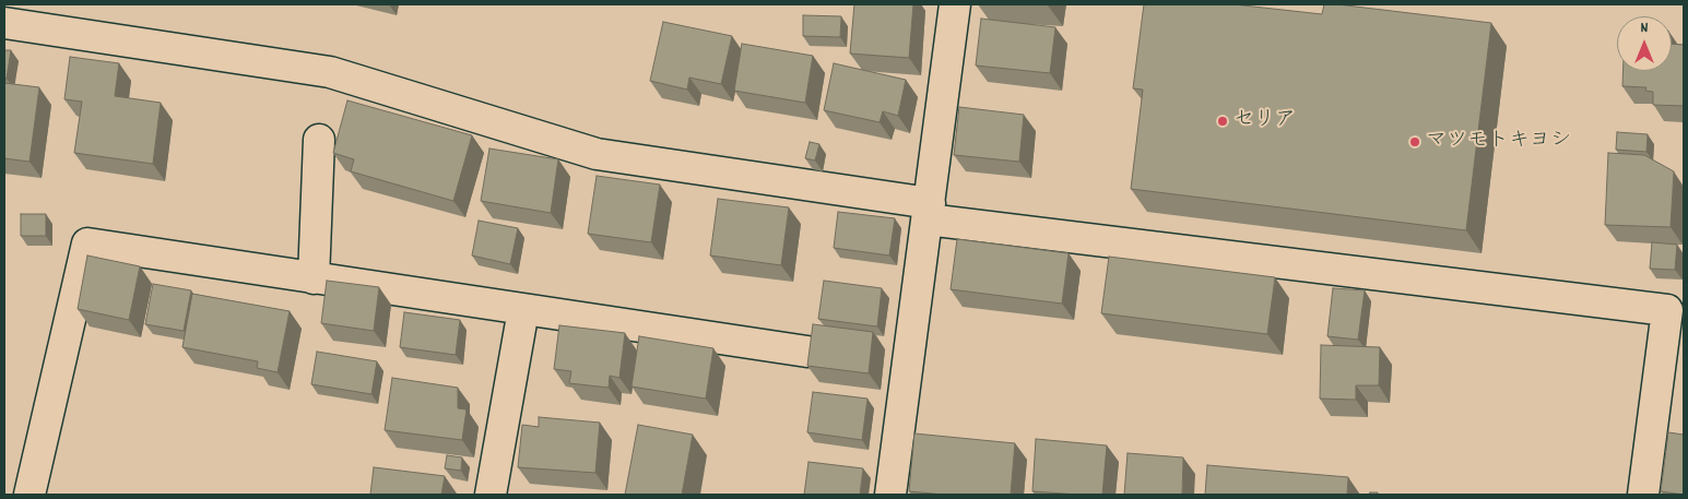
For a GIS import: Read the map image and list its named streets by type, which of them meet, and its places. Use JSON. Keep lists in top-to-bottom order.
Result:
{
  "places": ["セリア", "マツモトキヨシ"],
  "north": "top"
}
